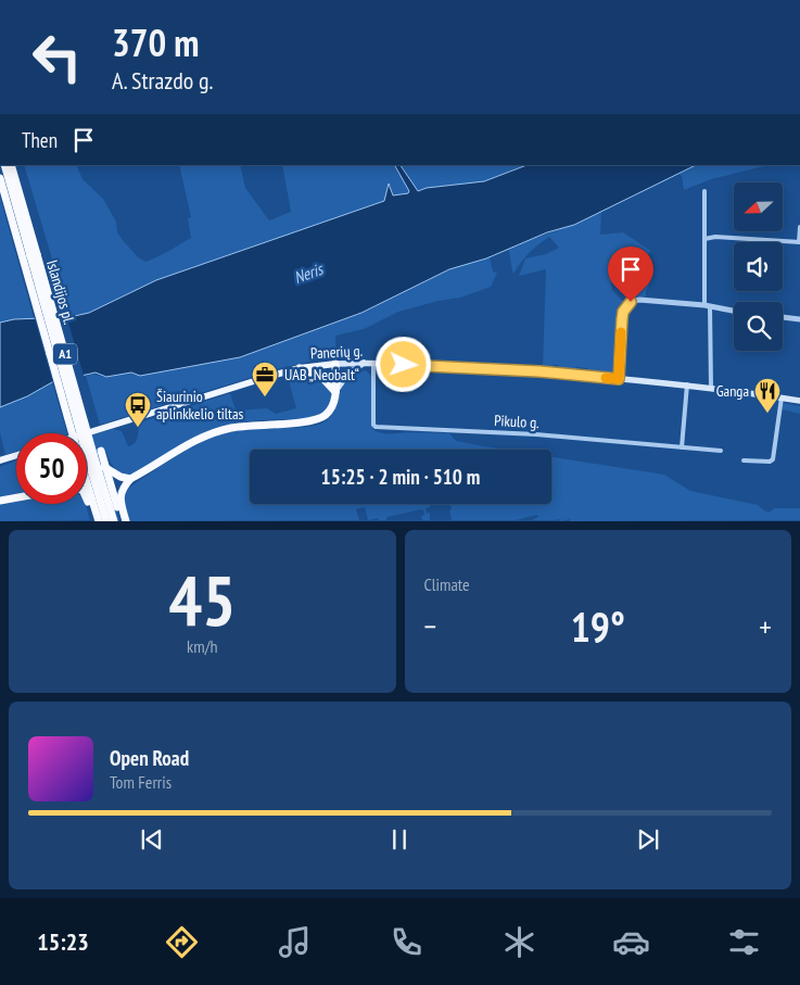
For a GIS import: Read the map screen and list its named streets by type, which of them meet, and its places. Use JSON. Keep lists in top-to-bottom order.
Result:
{
  "streets": {
    "highway": ["Islandijos pl.", "A1"],
    "main road": ["Panerių g."],
    "street": ["Pikulo g."]
  },
  "crossings": [
    ["Panerių g.", "Pikulo g."]
  ],
  "water": ["Neris"],
  "places": {
    "office": ["UAB „Neobalt“"],
    "restaurant": ["Ganga"],
    "bus stop": ["Šiaurinio aplinkkelio tiltas"]
  },
  "north": "left",
  "page": {
    "turn": ["370 m", "A. Strazdo g."],
    "then": "Then",
    "limit": "50",
    "trip": "15:25 · 2 min · 510 m",
    "tile": [
      ["45", "km/h"],
      "Climate"
    ],
    "heat": ["−", "19°", "+"],
    "song": ["Open Road", "Tom Ferris"],
    "tabs": "15:23"
  }
}
